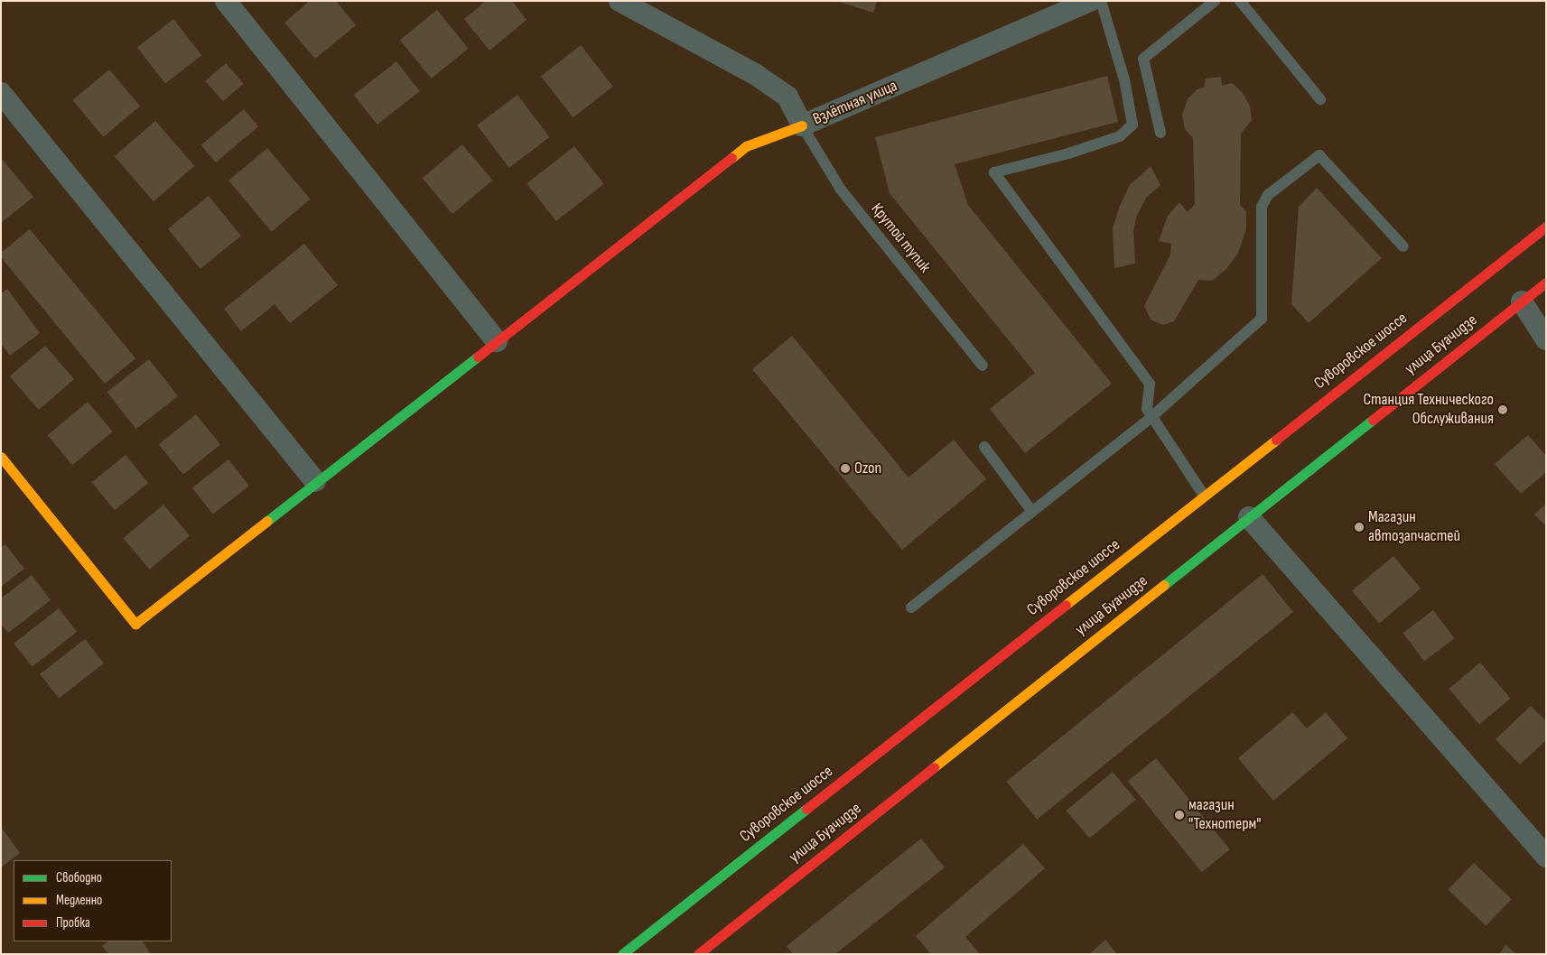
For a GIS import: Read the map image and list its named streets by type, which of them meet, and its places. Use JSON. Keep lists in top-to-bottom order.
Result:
{
  "streets": {
    "main road": ["улица Буачидзе", "Суворовское шоссе"],
    "street": ["Взлётная улица"],
    "lane": ["Крутой тупик"]
  },
  "crossings": [
    ["Взлётная улица", "Крутой тупик"]
  ],
  "places": [
    "Станция Технического Обслуживания",
    "Ozon",
    "Магазин автозапчастей",
    "магазин \"Технотерм\""
  ],
  "legend": ["Свободно", "Медленно", "Пробка"]
}
